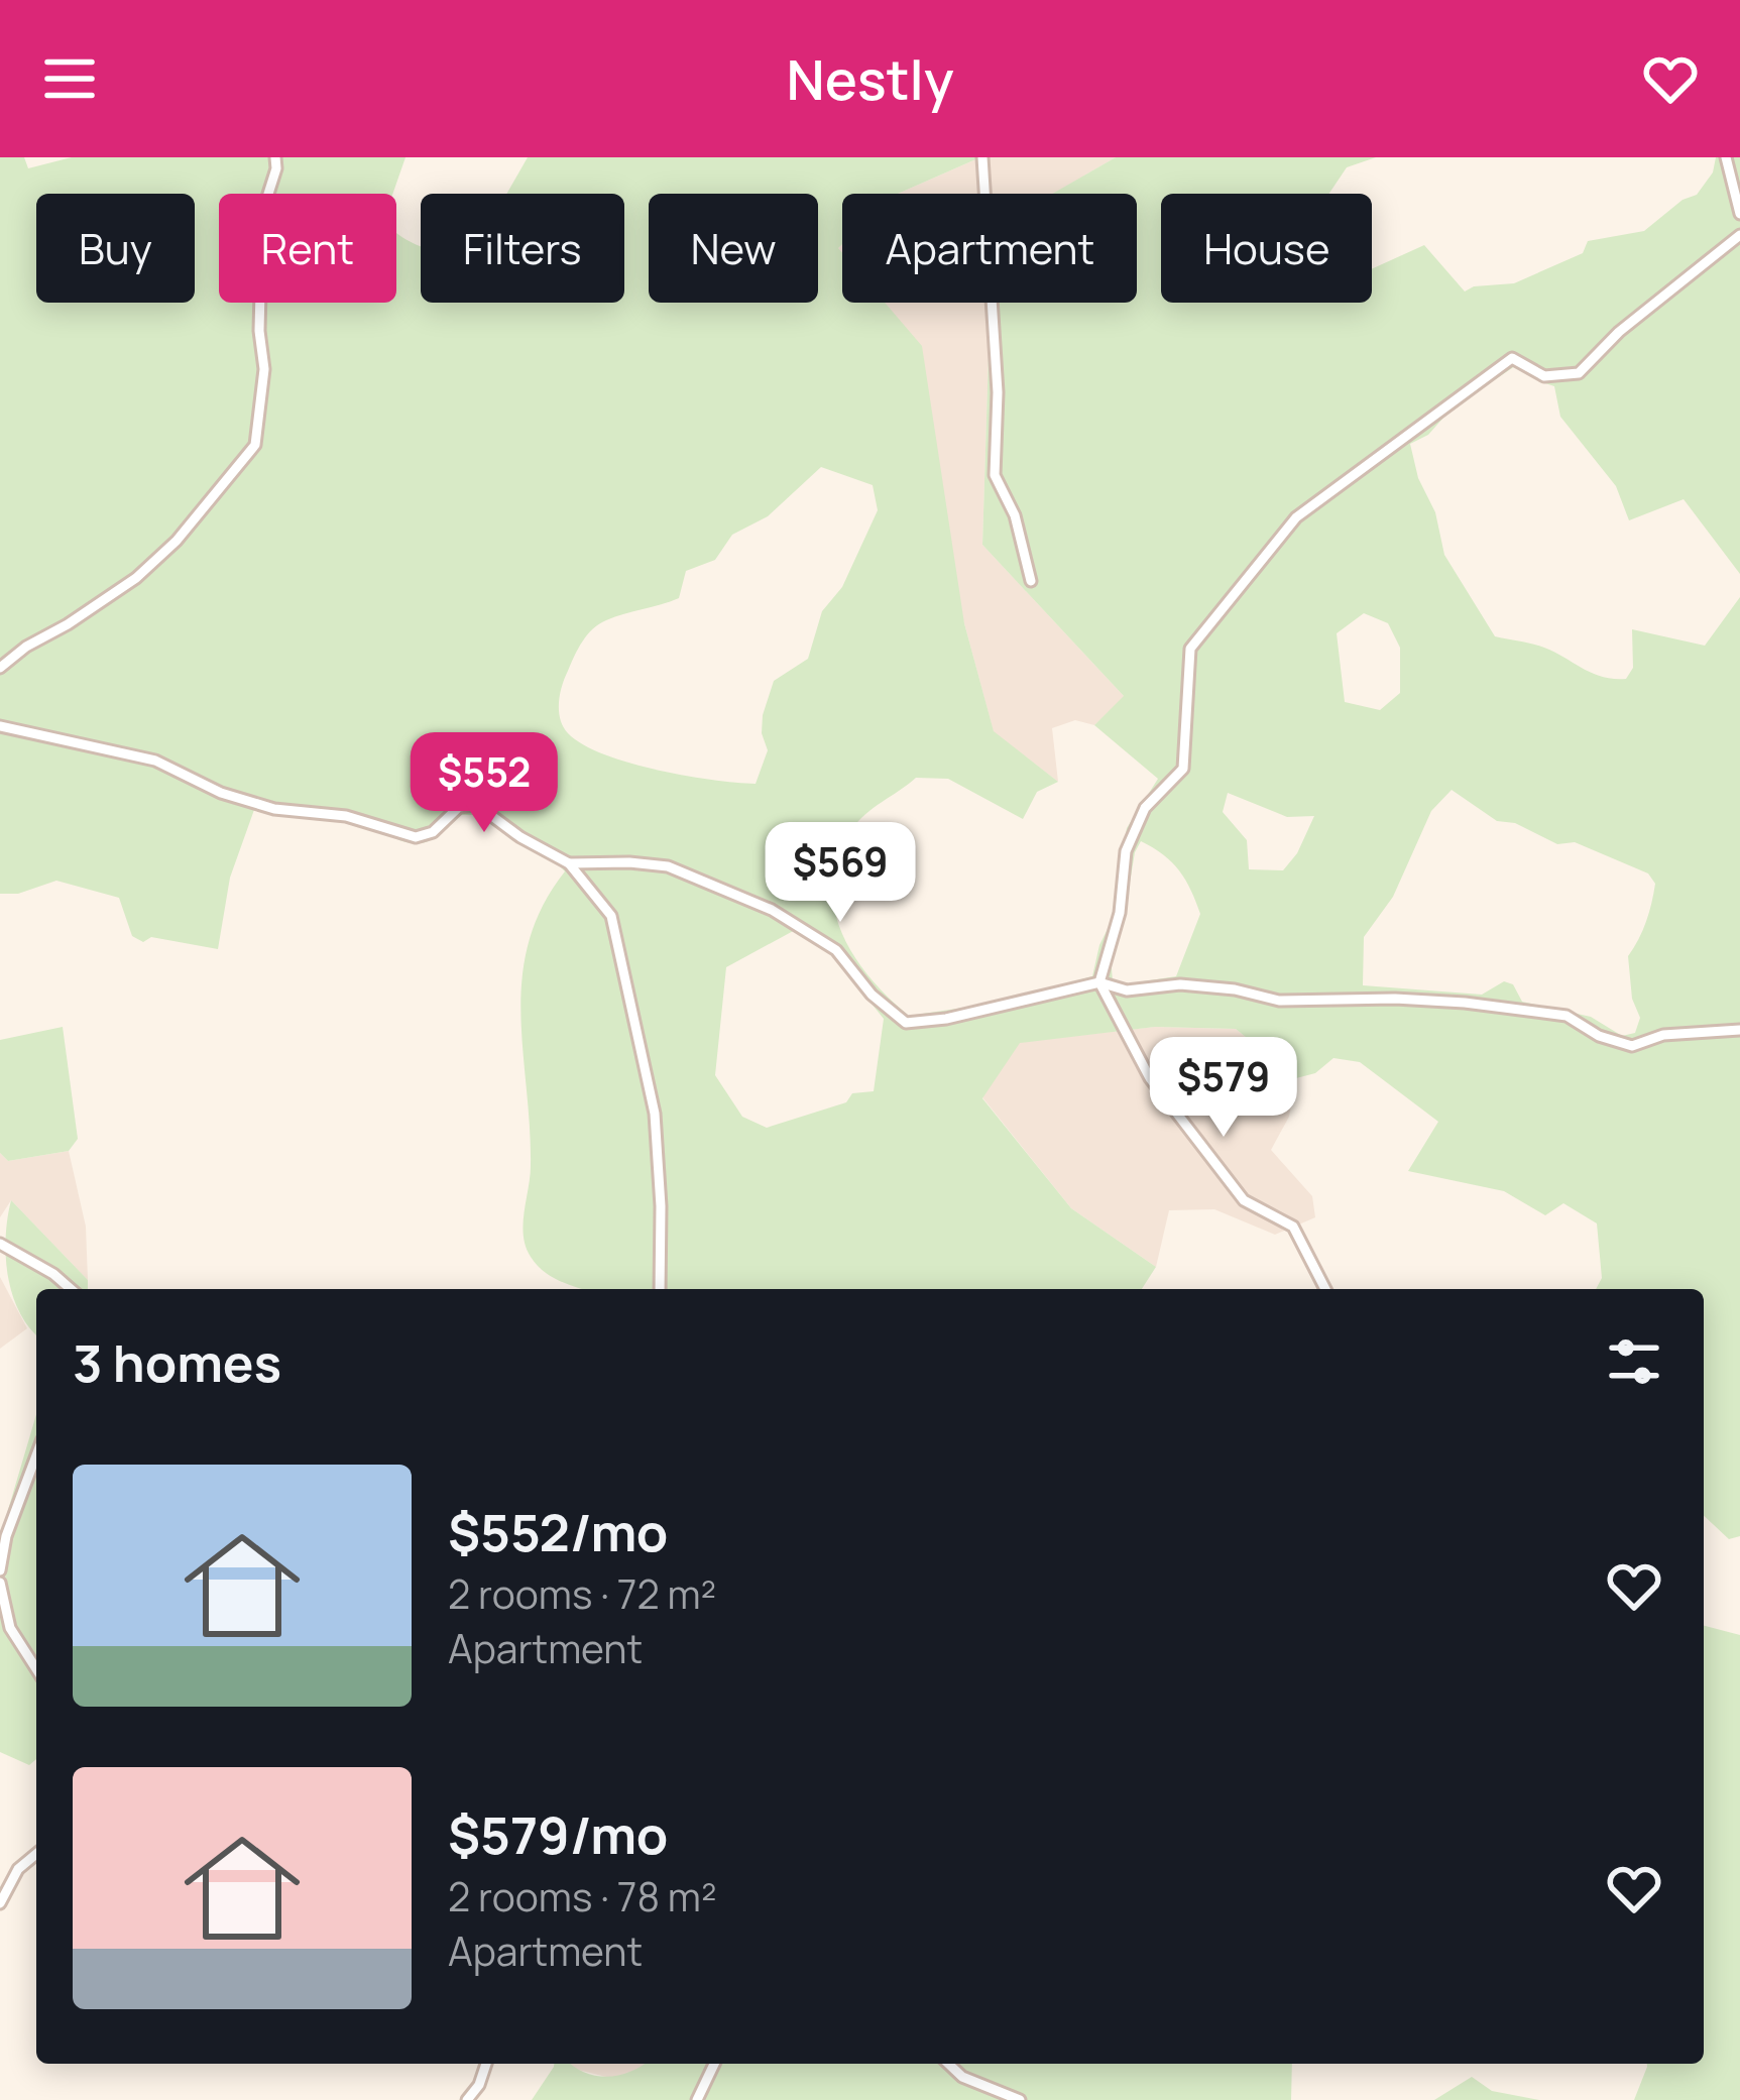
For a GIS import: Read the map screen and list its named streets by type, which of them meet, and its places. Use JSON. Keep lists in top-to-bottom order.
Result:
{
  "page": {
    "header": "Nestly",
    "chip": [
      "Buy",
      "Rent",
      "Filters",
      "New",
      "Apartment",
      "House"
    ],
    "price": ["$552", "$569", "$579"],
    "heading": "3 homes",
    "list": [
      {
        "name": "$552/mo",
        "note": "2 rooms · 72 m² · Apartment"
      },
      {
        "name": "$579/mo",
        "note": "2 rooms · 78 m² · Apartment"
      }
    ]
  }
}
